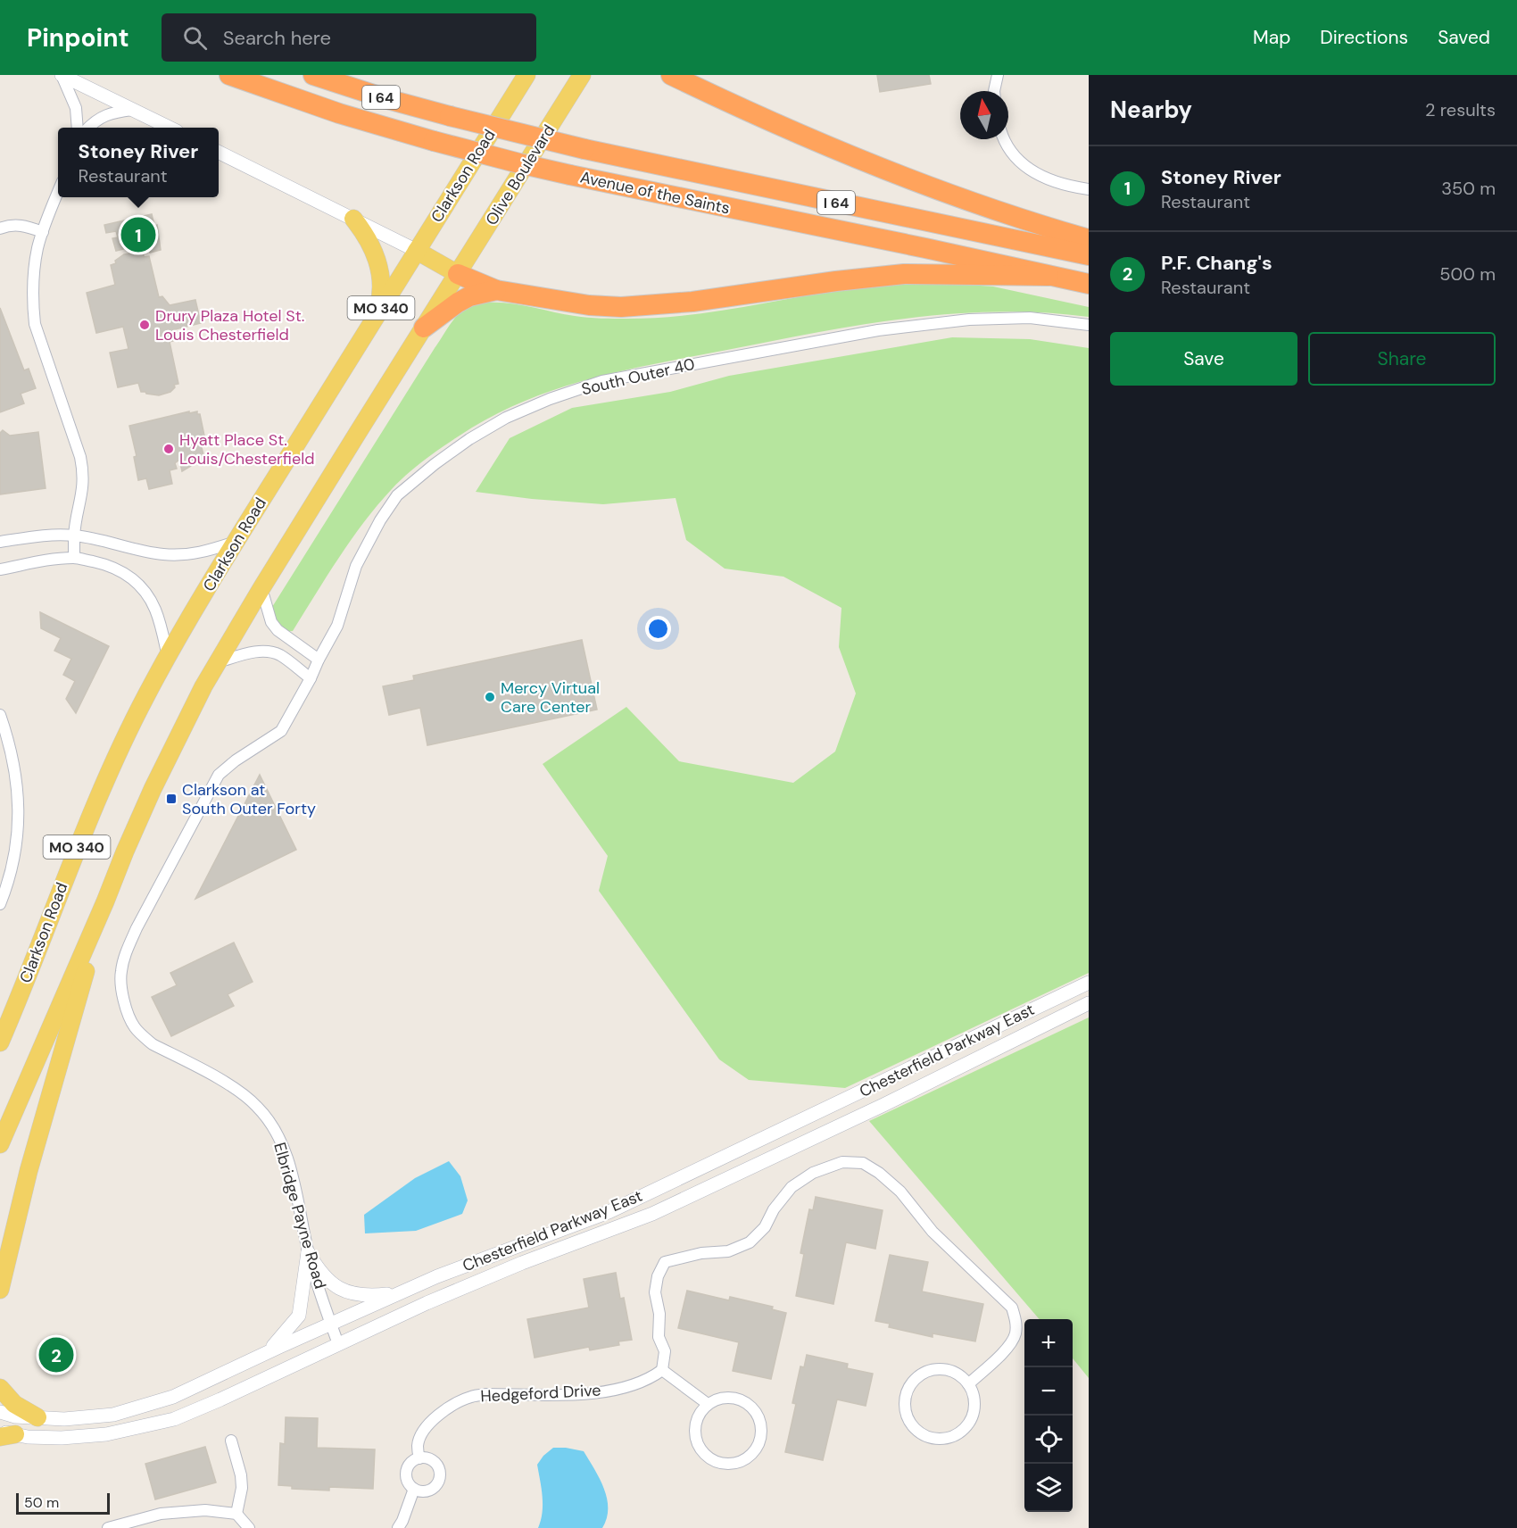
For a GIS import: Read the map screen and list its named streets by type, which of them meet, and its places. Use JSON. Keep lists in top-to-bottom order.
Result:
{
  "streets": {
    "highway": ["I 64", "Avenue of the Saints"],
    "main road": ["Olive Boulevard", "Clarkson Road", "MO 340"],
    "street": [
      "South Outer 40",
      "Chesterfield Parkway East",
      "Elbridge Payne Road",
      "Hedgeford Drive"
    ]
  },
  "crossings": [
    ["Olive Boulevard", "MO 340"],
    ["South Outer 40", "Elbridge Payne Road"],
    ["Chesterfield Parkway East", "Elbridge Payne Road"]
  ],
  "places": {
    "other": ["Drury Plaza Hotel St. Louis Chesterfield", "Hyatt Place St. Louis/Chesterfield", "Mercy Virtual Care Center"],
    "transit": ["Clarkson at South Outer Forty"]
  },
  "scale_bar": "50 m",
  "north": "top",
  "page": {
    "header": "Pinpoint",
    "search": "Search here",
    "nav": ["Map", "Directions", "Saved"],
    "heading": ["Nearby", "2 results"],
    "popup": ["Stoney River", "Restaurant"],
    "list": [
      {
        "mark": "1",
        "name": "Stoney River",
        "note": "Restaurant",
        "value": "350 m"
      },
      {
        "mark": "2",
        "name": "P.F. Chang's",
        "note": "Restaurant",
        "value": "500 m"
      }
    ],
    "pins": ["1", "2"],
    "buttons": ["Save", "Share"],
    "map_buttons": ["+", "−"],
    "scale": "50 m"
  }
}
